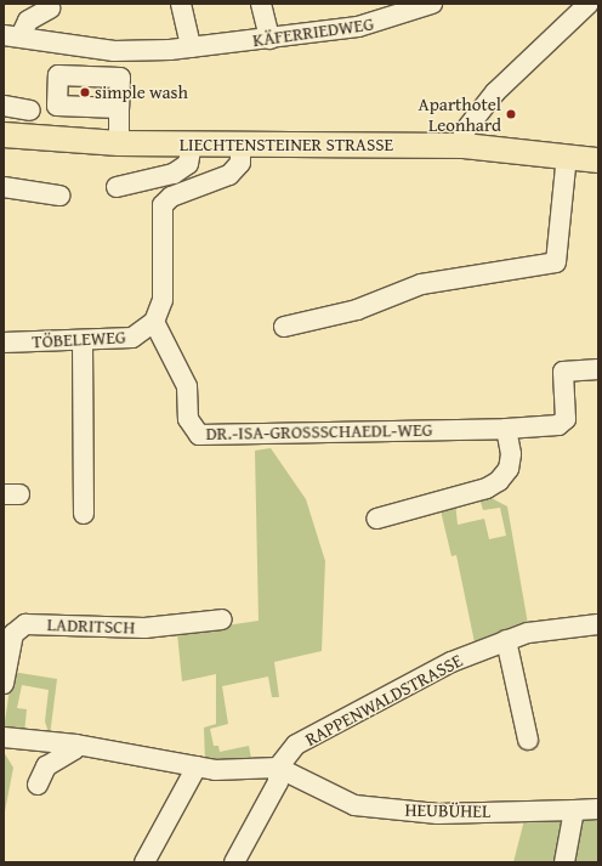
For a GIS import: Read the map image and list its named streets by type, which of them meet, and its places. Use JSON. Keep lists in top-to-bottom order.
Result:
{
  "streets": {
    "main road": ["LIECHTENSTEINER STRASSE"],
    "street": [
      "KÄFERRIEDWEG",
      "TÖBELEWEG",
      "DR.-ISA-GROSSSCHAEDL-WEG",
      "LADRITSCH",
      "RAPPENWALDSTRASSE",
      "HEUBÜHEL"
    ]
  },
  "crossings": [
    ["TÖBELEWEG", "DR.-ISA-GROSSSCHAEDL-WEG"],
    ["RAPPENWALDSTRASSE", "HEUBÜHEL"]
  ],
  "places": ["simple wash", "Aparthotel Leonhard"]
}
